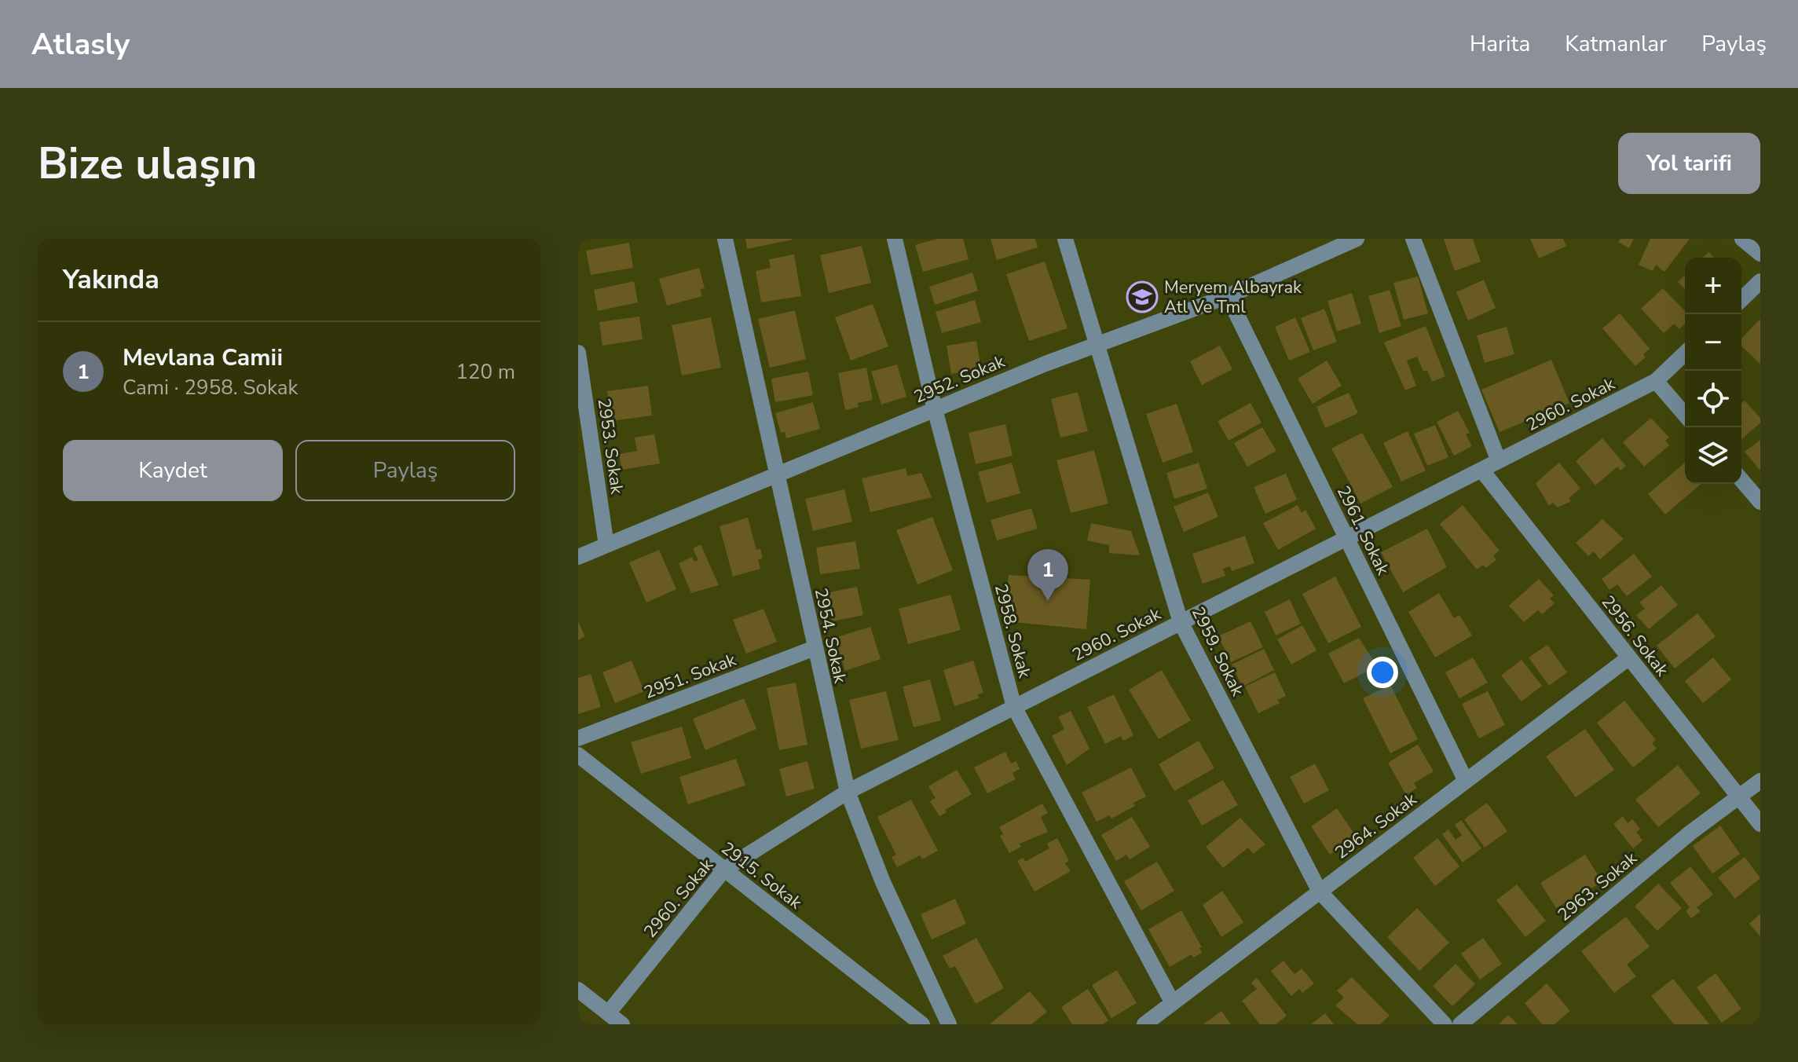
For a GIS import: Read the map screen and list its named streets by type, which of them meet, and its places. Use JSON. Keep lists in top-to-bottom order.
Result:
{
  "streets": {
    "street": [
      "2952. Sokak",
      "2960. Sokak",
      "2953. Sokak",
      "2961. Sokak",
      "2958. Sokak",
      "2954. Sokak",
      "2956. Sokak",
      "2959. Sokak",
      "2951. Sokak",
      "2964. Sokak",
      "2915. Sokak",
      "2963. Sokak"
    ]
  },
  "crossings": [
    ["2952. Sokak", "2953. Sokak"],
    ["2952. Sokak", "2961. Sokak"],
    ["2952. Sokak", "2958. Sokak"],
    ["2952. Sokak", "2954. Sokak"],
    ["2952. Sokak", "2959. Sokak"],
    ["2960. Sokak", "2961. Sokak"],
    ["2960. Sokak", "2958. Sokak"],
    ["2960. Sokak", "2954. Sokak"],
    ["2960. Sokak", "2956. Sokak"],
    ["2960. Sokak", "2959. Sokak"],
    ["2960. Sokak", "2915. Sokak"],
    ["2961. Sokak", "2964. Sokak"],
    ["2958. Sokak", "2964. Sokak"],
    ["2954. Sokak", "2951. Sokak"],
    ["2956. Sokak", "2964. Sokak"],
    ["2956. Sokak", "2963. Sokak"],
    ["2959. Sokak", "2964. Sokak"]
  ],
  "places": {
    "school or university": ["Meryem Albayrak Atl Ve Tml"]
  },
  "page": {
    "header": "Atlasly",
    "nav": ["Harita", "Katmanlar", "Paylaş"],
    "buttons": [
      "Yol tarifi",
      ["Kaydet", "Paylaş"]
    ],
    "title": "Bize ulaşın",
    "heading": "Yakında",
    "map_buttons": ["+", "−"],
    "list": [
      {
        "mark": "1",
        "name": "Mevlana Camii",
        "note": "Cami · 2958. Sokak",
        "value": "120 m"
      }
    ],
    "pins": "1"
  }
}
